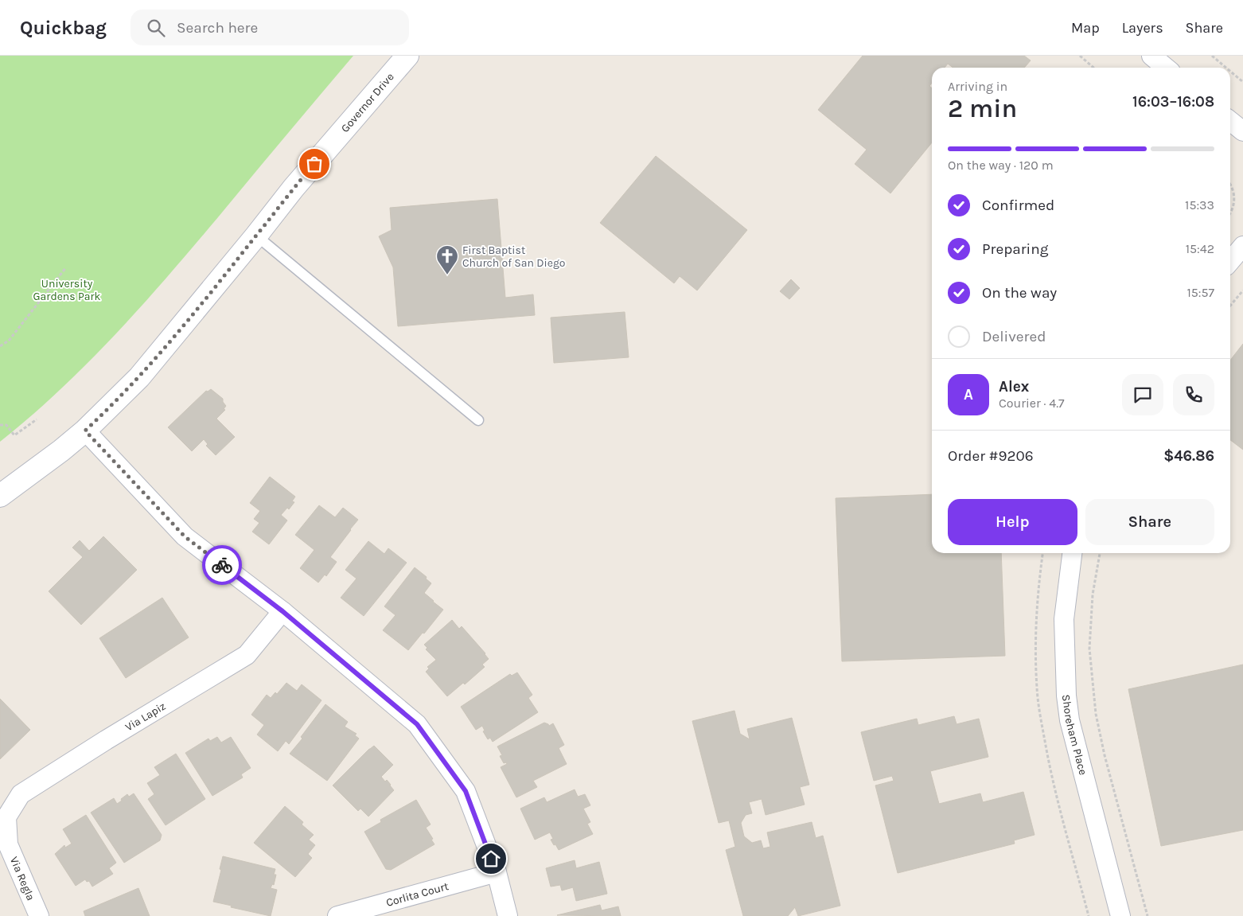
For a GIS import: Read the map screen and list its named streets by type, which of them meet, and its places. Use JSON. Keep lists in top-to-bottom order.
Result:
{
  "streets": {
    "main road": ["Governor Drive"],
    "street": [
      "Via Lapiz",
      "Shoreham Place",
      "Via Regla",
      "Corlita Court"
    ]
  },
  "crossings": [
    ["Via Lapiz", "Via Regla"]
  ],
  "parks": ["University Gardens Park"],
  "places": {
    "church": ["First Baptist Church of San Diego"]
  },
  "page": {
    "header": "Quickbag",
    "search": "Search here",
    "nav": ["Map", "Layers", "Share"],
    "heading": ["2 min", "Arriving in", "16:03–16:08"],
    "panel": [
      "Alex",
      "Courier · 4.7",
      "Order #9206",
      "$46.86"
    ],
    "bar": "On the way · 120 m",
    "list": [
      ["Confirmed", "15:33"],
      ["Preparing", "15:42"],
      ["On the way", "15:57"],
      "Delivered"
    ],
    "round": "A",
    "buttons": ["Help", "Share"]
  }
}
